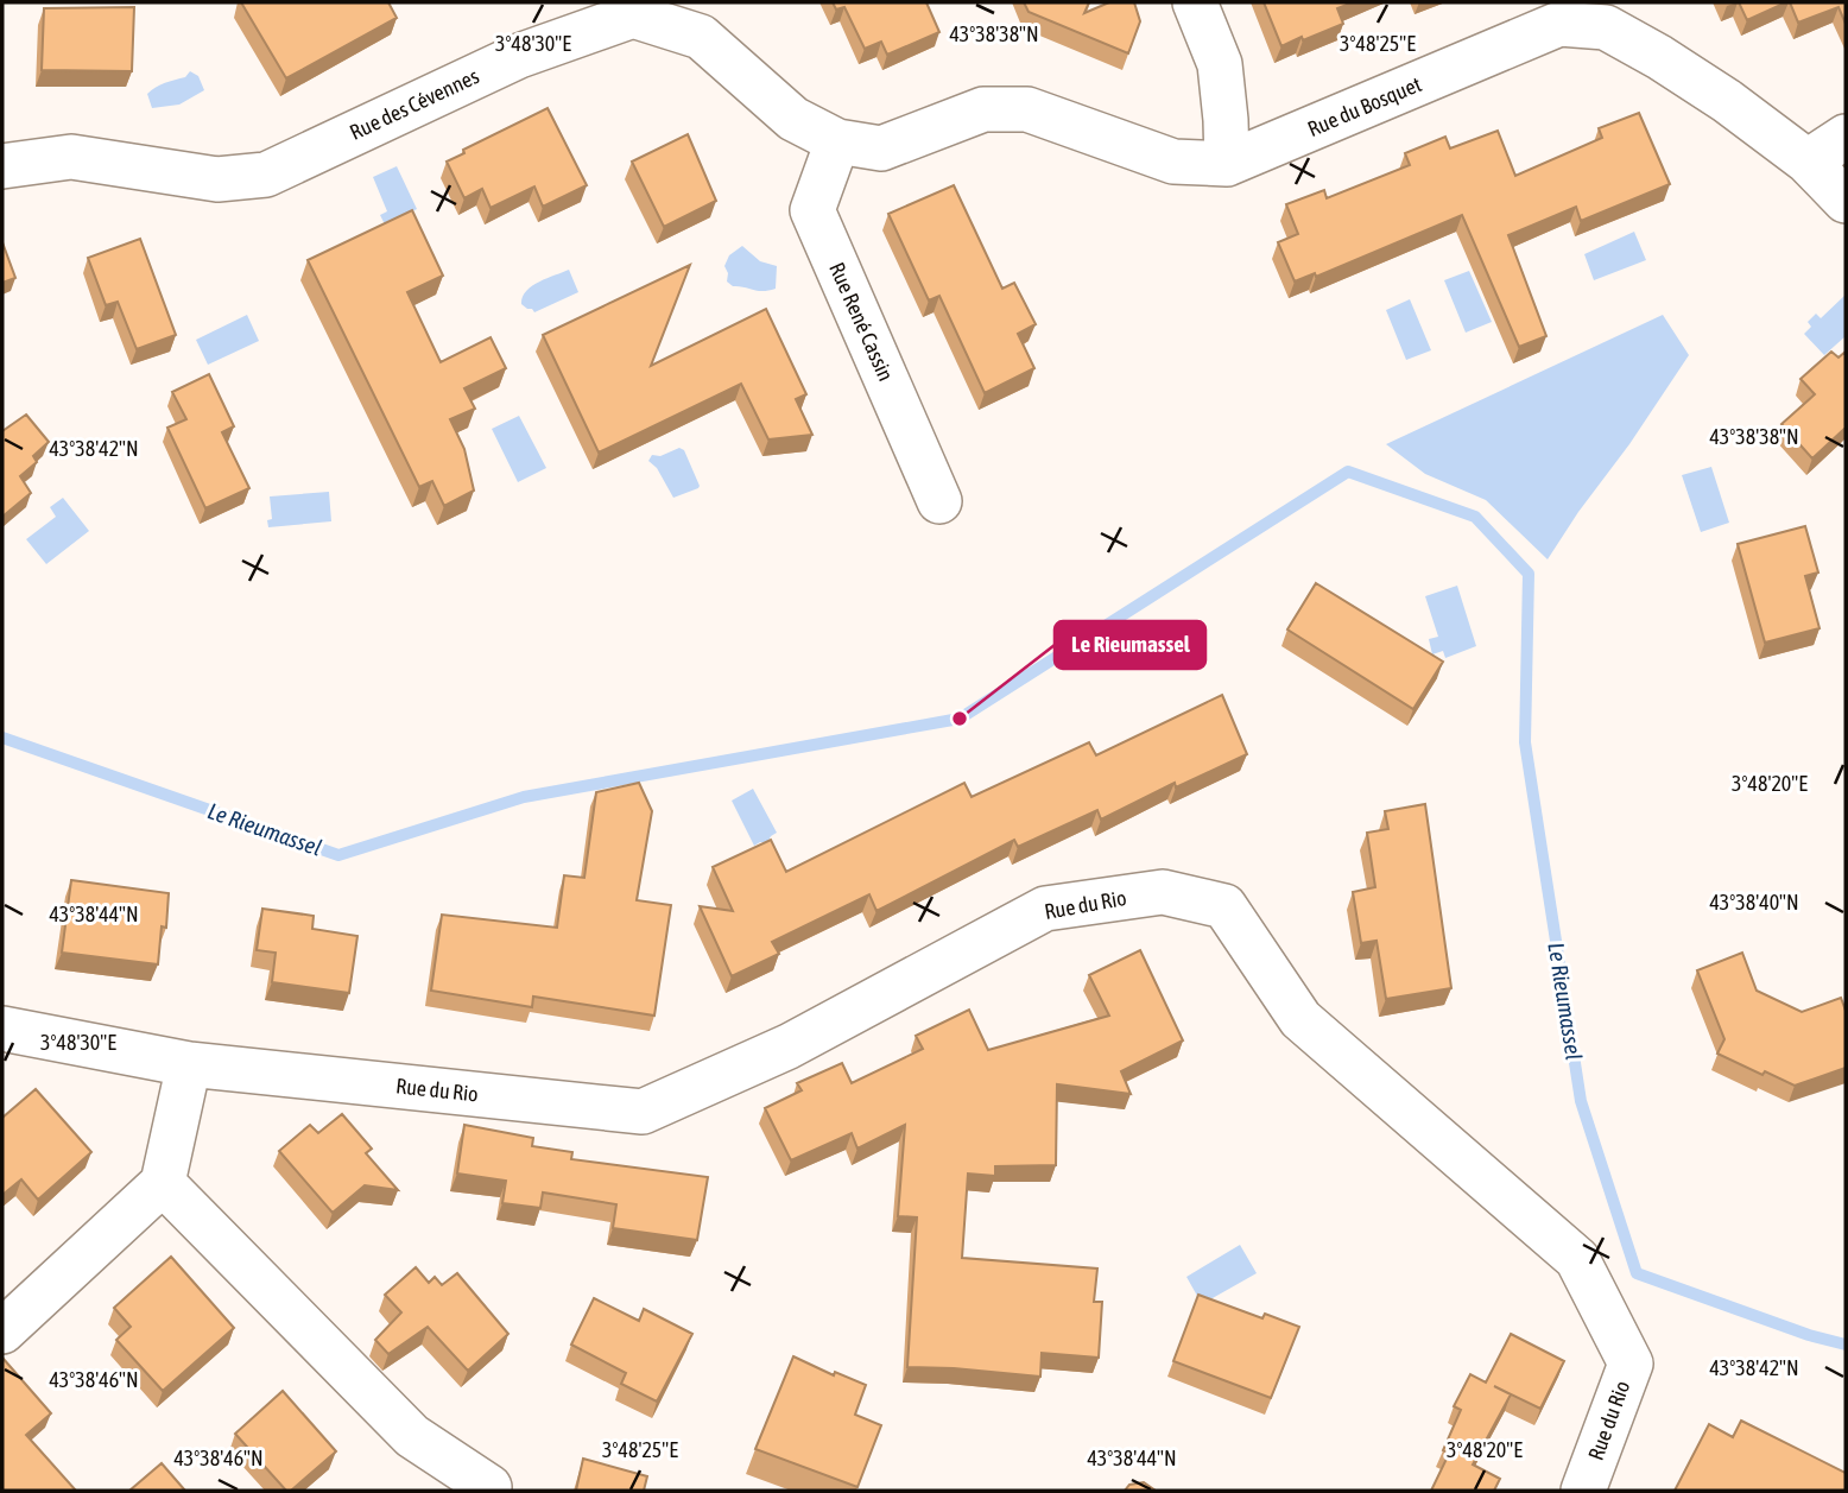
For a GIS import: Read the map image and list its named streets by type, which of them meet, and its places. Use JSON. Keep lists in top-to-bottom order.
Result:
{
  "streets": {
    "street": [
      "Rue des Cévennes",
      "Rue du Bosquet",
      "Rue René Cassin",
      "Rue du Rio"
    ]
  },
  "crossings": [
    ["Rue des Cévennes", "Rue du Bosquet"],
    ["Rue des Cévennes", "Rue René Cassin"],
    ["Rue du Bosquet", "Rue René Cassin"]
  ],
  "water": ["Le Rieumassel"],
  "places": ["Le Rieumassel"],
  "coordinates": [
    "43°38'38\"N",
    "3°48'30\"E",
    "3°48'25\"E",
    "43°38'42\"N",
    "3°48'20\"E",
    "43°38'40\"N",
    "43°38'44\"N",
    "43°38'46\"N"
  ]
}
